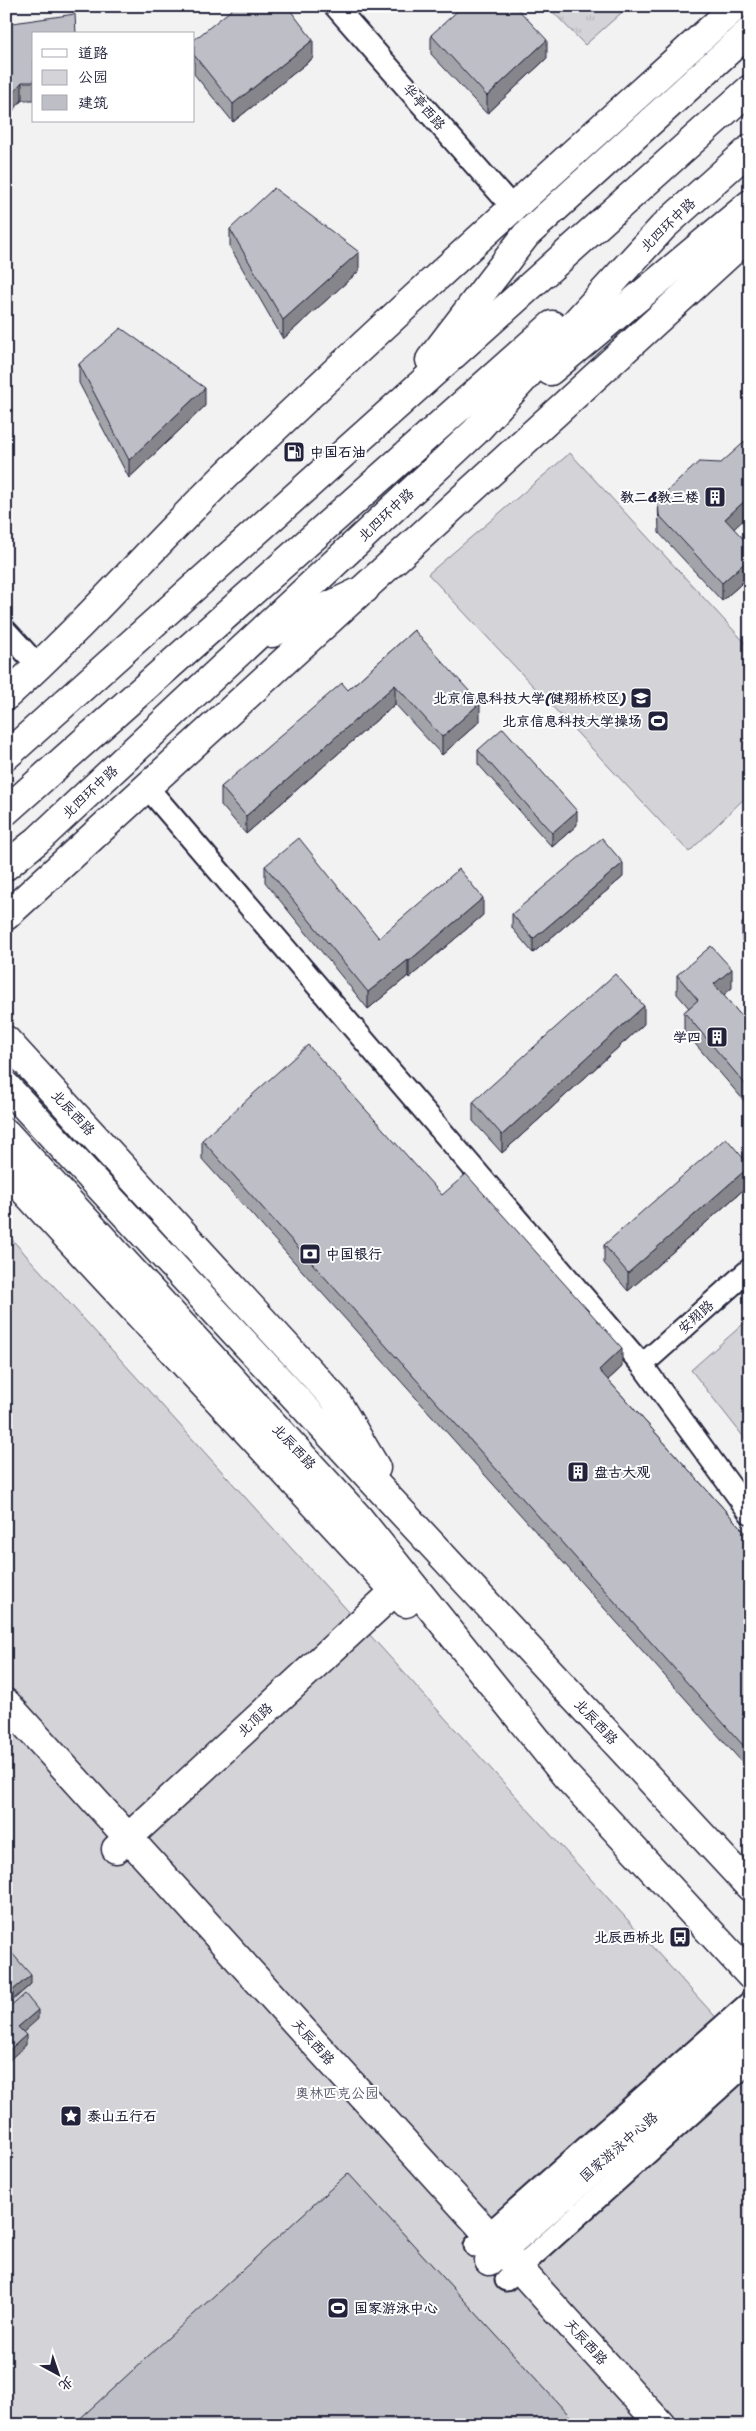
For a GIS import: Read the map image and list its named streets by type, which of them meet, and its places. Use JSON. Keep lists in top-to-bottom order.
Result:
{
  "streets": {
    "main road": [
      "北四环中路",
      "北辰西路",
      "北顶路",
      "天辰西路",
      "国家游泳中心路"
    ],
    "street": ["华亭西路", "安翔路"]
  },
  "crossings": [
    ["北辰西路", "北顶路"],
    ["北顶路", "天辰西路"],
    ["天辰西路", "国家游泳中心路"]
  ],
  "parks": ["奥林匹克公园"],
  "places": {
    "fuel station": ["中国石油"],
    "building": ["教二&教三楼", "学四", "盘古大观"],
    "school or university": ["北京信息科技大学(健翔桥校区)"],
    "sports": ["北京信息科技大学操场", "国家游泳中心"],
    "bank": ["中国银行"],
    "bus stop": ["北辰西桥北"],
    "place": ["泰山五行石"]
  },
  "legend": ["道路", "公园", "建筑"],
  "north": "bottom right"
}
